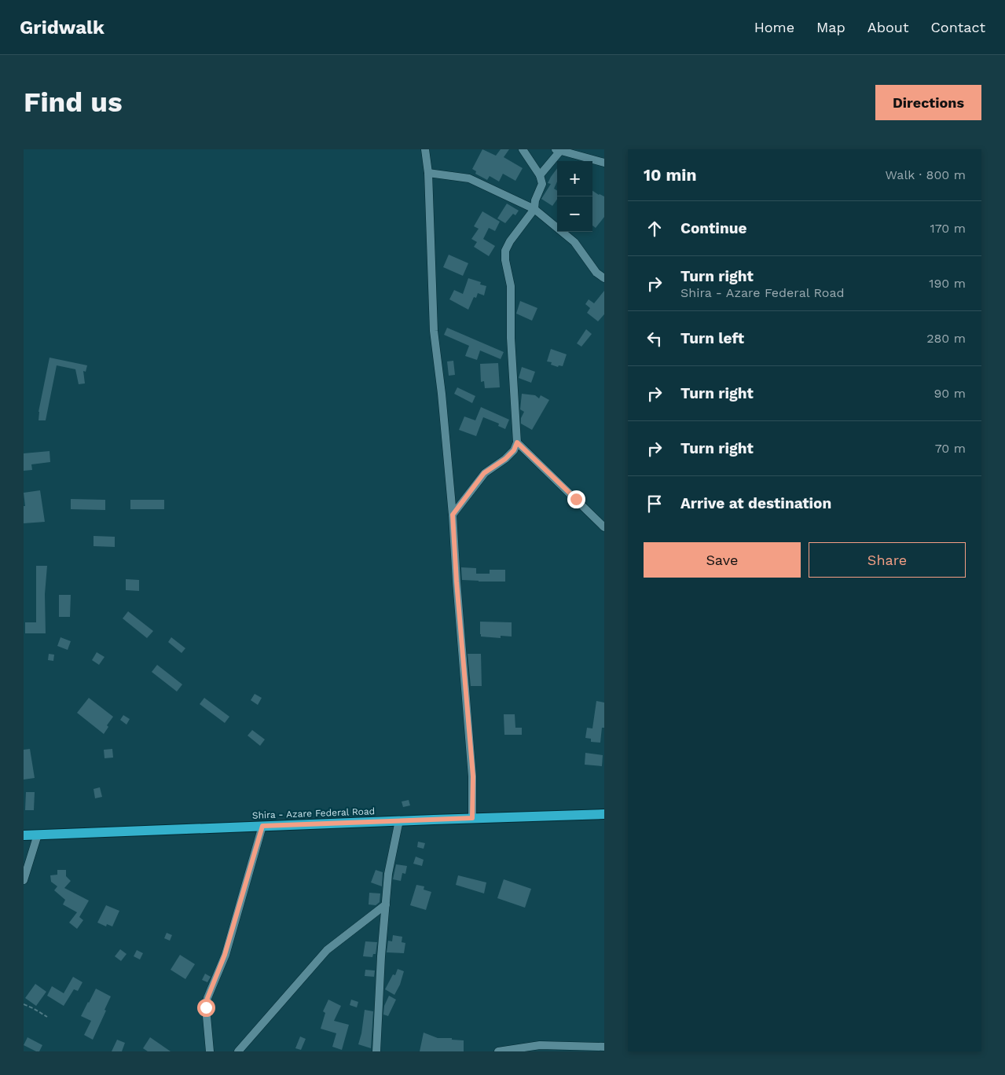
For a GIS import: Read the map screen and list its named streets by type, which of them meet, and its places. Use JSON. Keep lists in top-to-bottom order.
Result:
{
  "streets": {
    "main road": ["Shira - Azare Federal Road"]
  },
  "page": {
    "header": "Gridwalk",
    "nav": [
      "Home",
      "Map",
      "About",
      "Contact"
    ],
    "buttons": [
      "Directions",
      ["Save", "Share"]
    ],
    "title": "Find us",
    "heading": ["10 min", "Walk · 800 m"],
    "map_buttons": ["+", "−"],
    "list": [
      ["Continue", "170 m"],
      ["Turn right", "Shira - Azare Federal Road", "190 m"],
      ["Turn left", "280 m"],
      ["Turn right", "90 m"],
      ["Turn right", "70 m"],
      "Arrive at destination"
    ]
  }
}
